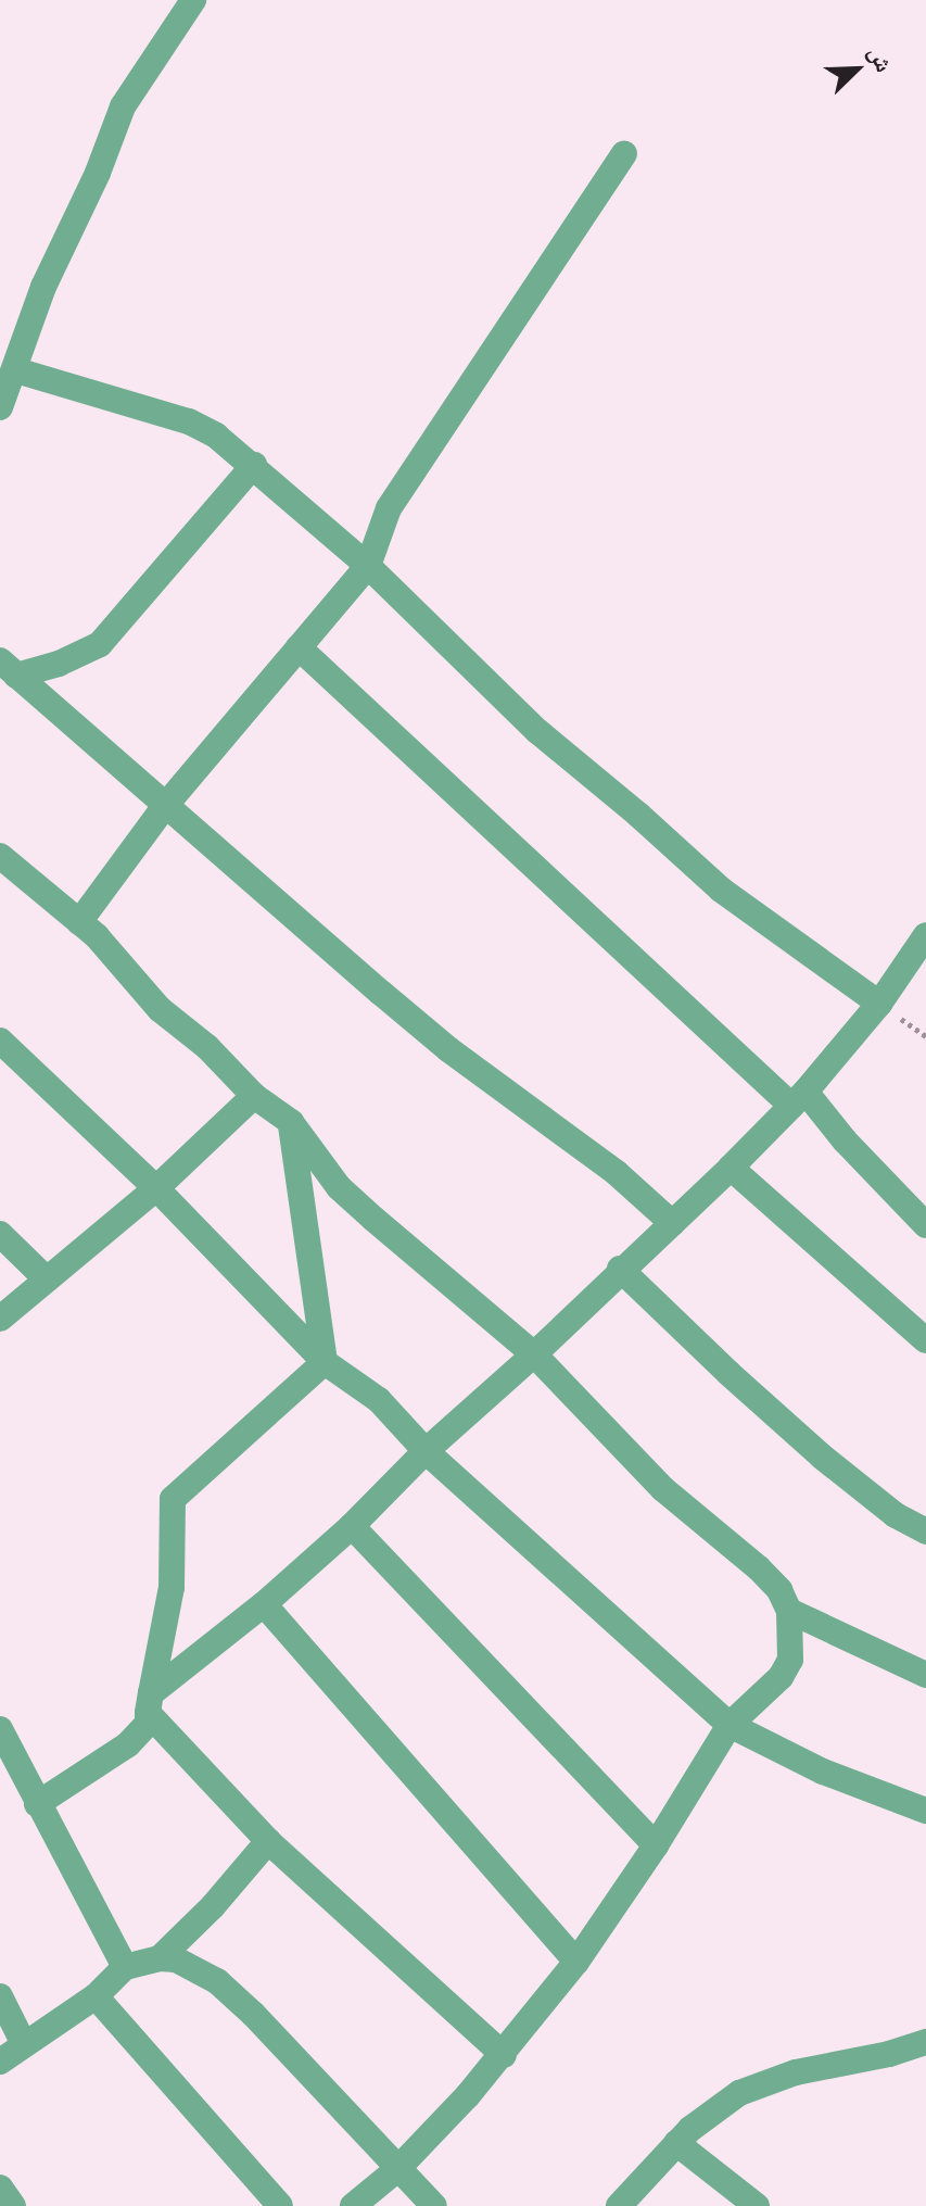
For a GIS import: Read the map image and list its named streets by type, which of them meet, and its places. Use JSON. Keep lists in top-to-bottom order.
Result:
{
  "north": "top right"
}
